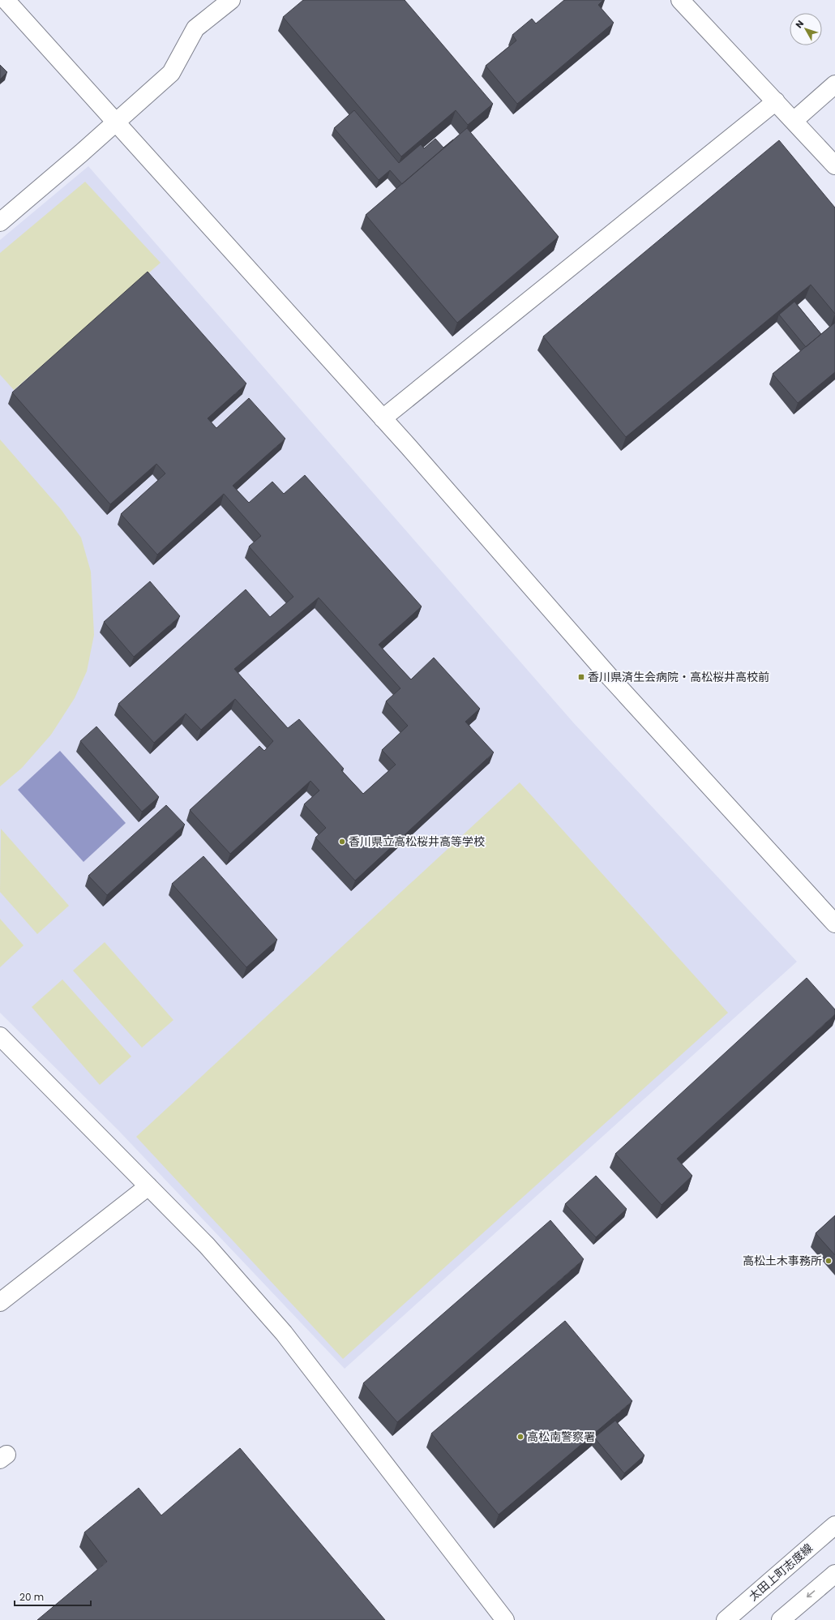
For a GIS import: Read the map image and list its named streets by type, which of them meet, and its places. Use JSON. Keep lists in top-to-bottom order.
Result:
{
  "streets": {
    "street": ["太田上町志度線"]
  },
  "places": {
    "transit": ["香川県済生会病院・高松桜井高校前"],
    "other": ["香川県立高松桜井高等学校", "高松土木事務所", "高松南警察署"]
  },
  "scale_bar": "20 m",
  "north": "top left"
}
